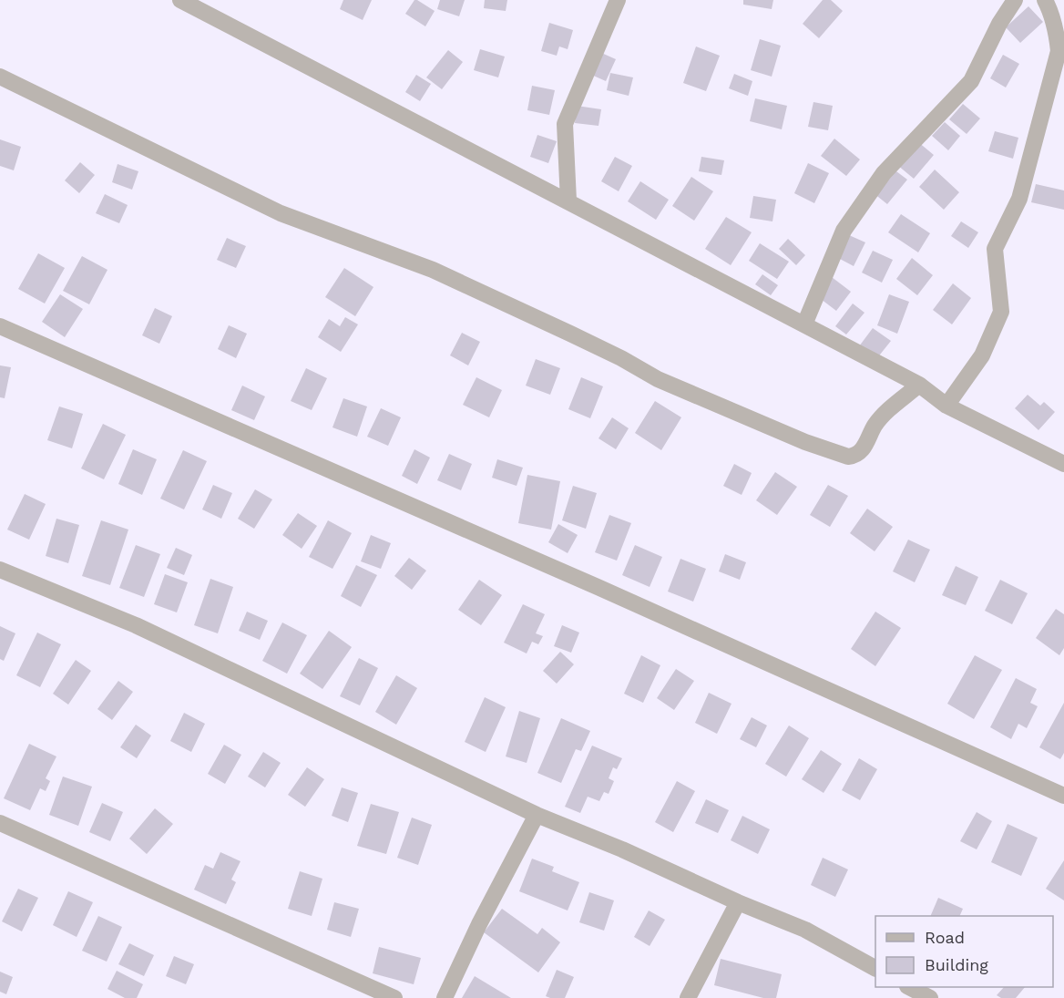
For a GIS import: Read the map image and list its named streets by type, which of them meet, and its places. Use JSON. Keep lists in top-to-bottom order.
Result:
{
  "legend": ["Road", "Building"]
}
